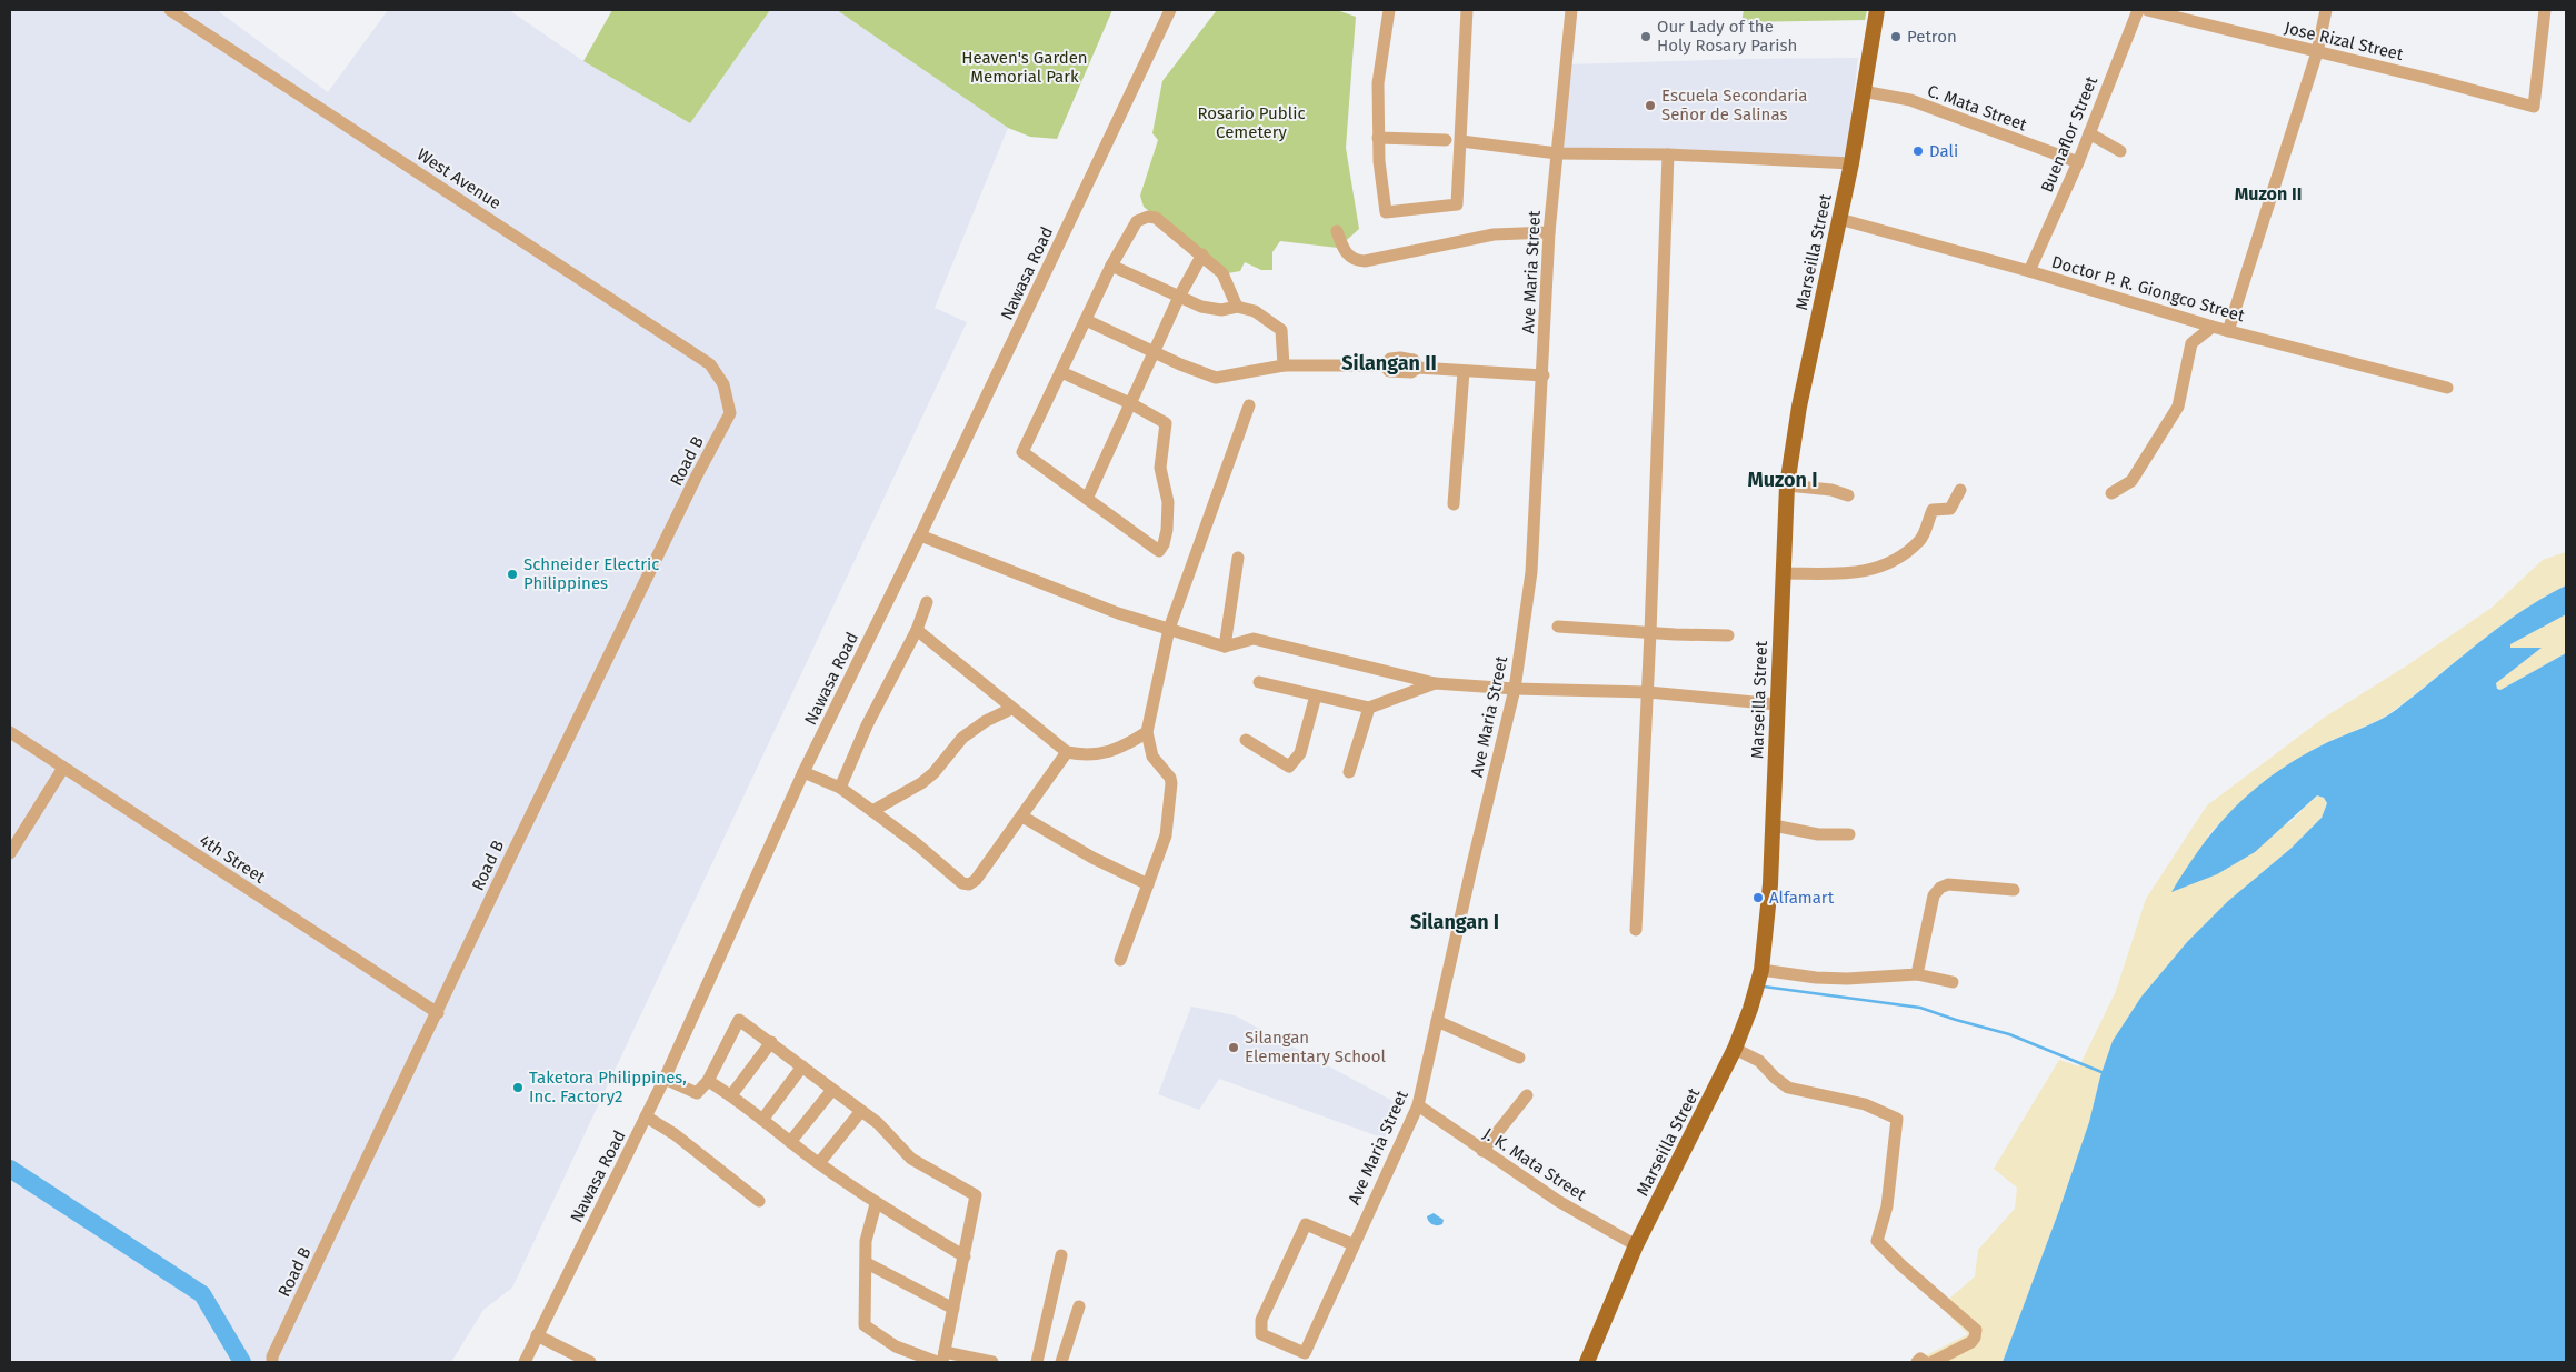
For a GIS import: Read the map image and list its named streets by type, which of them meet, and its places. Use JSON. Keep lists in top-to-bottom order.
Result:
{
  "streets": {
    "main road": ["Marseilla Street"],
    "street": [
      "Jose Rizal Street",
      "C. Mata Street",
      "Buenaflor Street",
      "West Avenue",
      "Ave Maria Street",
      "Nawasa Road",
      "Doctor P. R. Giongco Street",
      "Road B",
      "4th Street",
      "J. K. Mata Street"
    ]
  },
  "crossings": [
    ["C. Mata Street", "Buenaflor Street"],
    ["C. Mata Street", "Marseilla Street"],
    ["Buenaflor Street", "Doctor P. R. Giongco Street"],
    ["West Avenue", "Road B"],
    ["Marseilla Street", "Doctor P. R. Giongco Street"],
    ["Marseilla Street", "J. K. Mata Street"],
    ["Ave Maria Street", "J. K. Mata Street"],
    ["Road B", "4th Street"]
  ],
  "districts": [
    "Muzon II",
    "Silangan II",
    "Muzon I",
    "Silangan I"
  ],
  "parks": ["Heaven's Garden Memorial Park", "Rosario Public Cemetery"],
  "places": [
    "Our Lady of the Holy Rosary Parish",
    "Petron",
    "Escuela Secondaria Señor de Salinas",
    "Dali",
    "Schneider Electric Philippines",
    "Alfamart",
    "Silangan Elementary School",
    "Taketora Philippines, Inc. Factory2"
  ]
}
